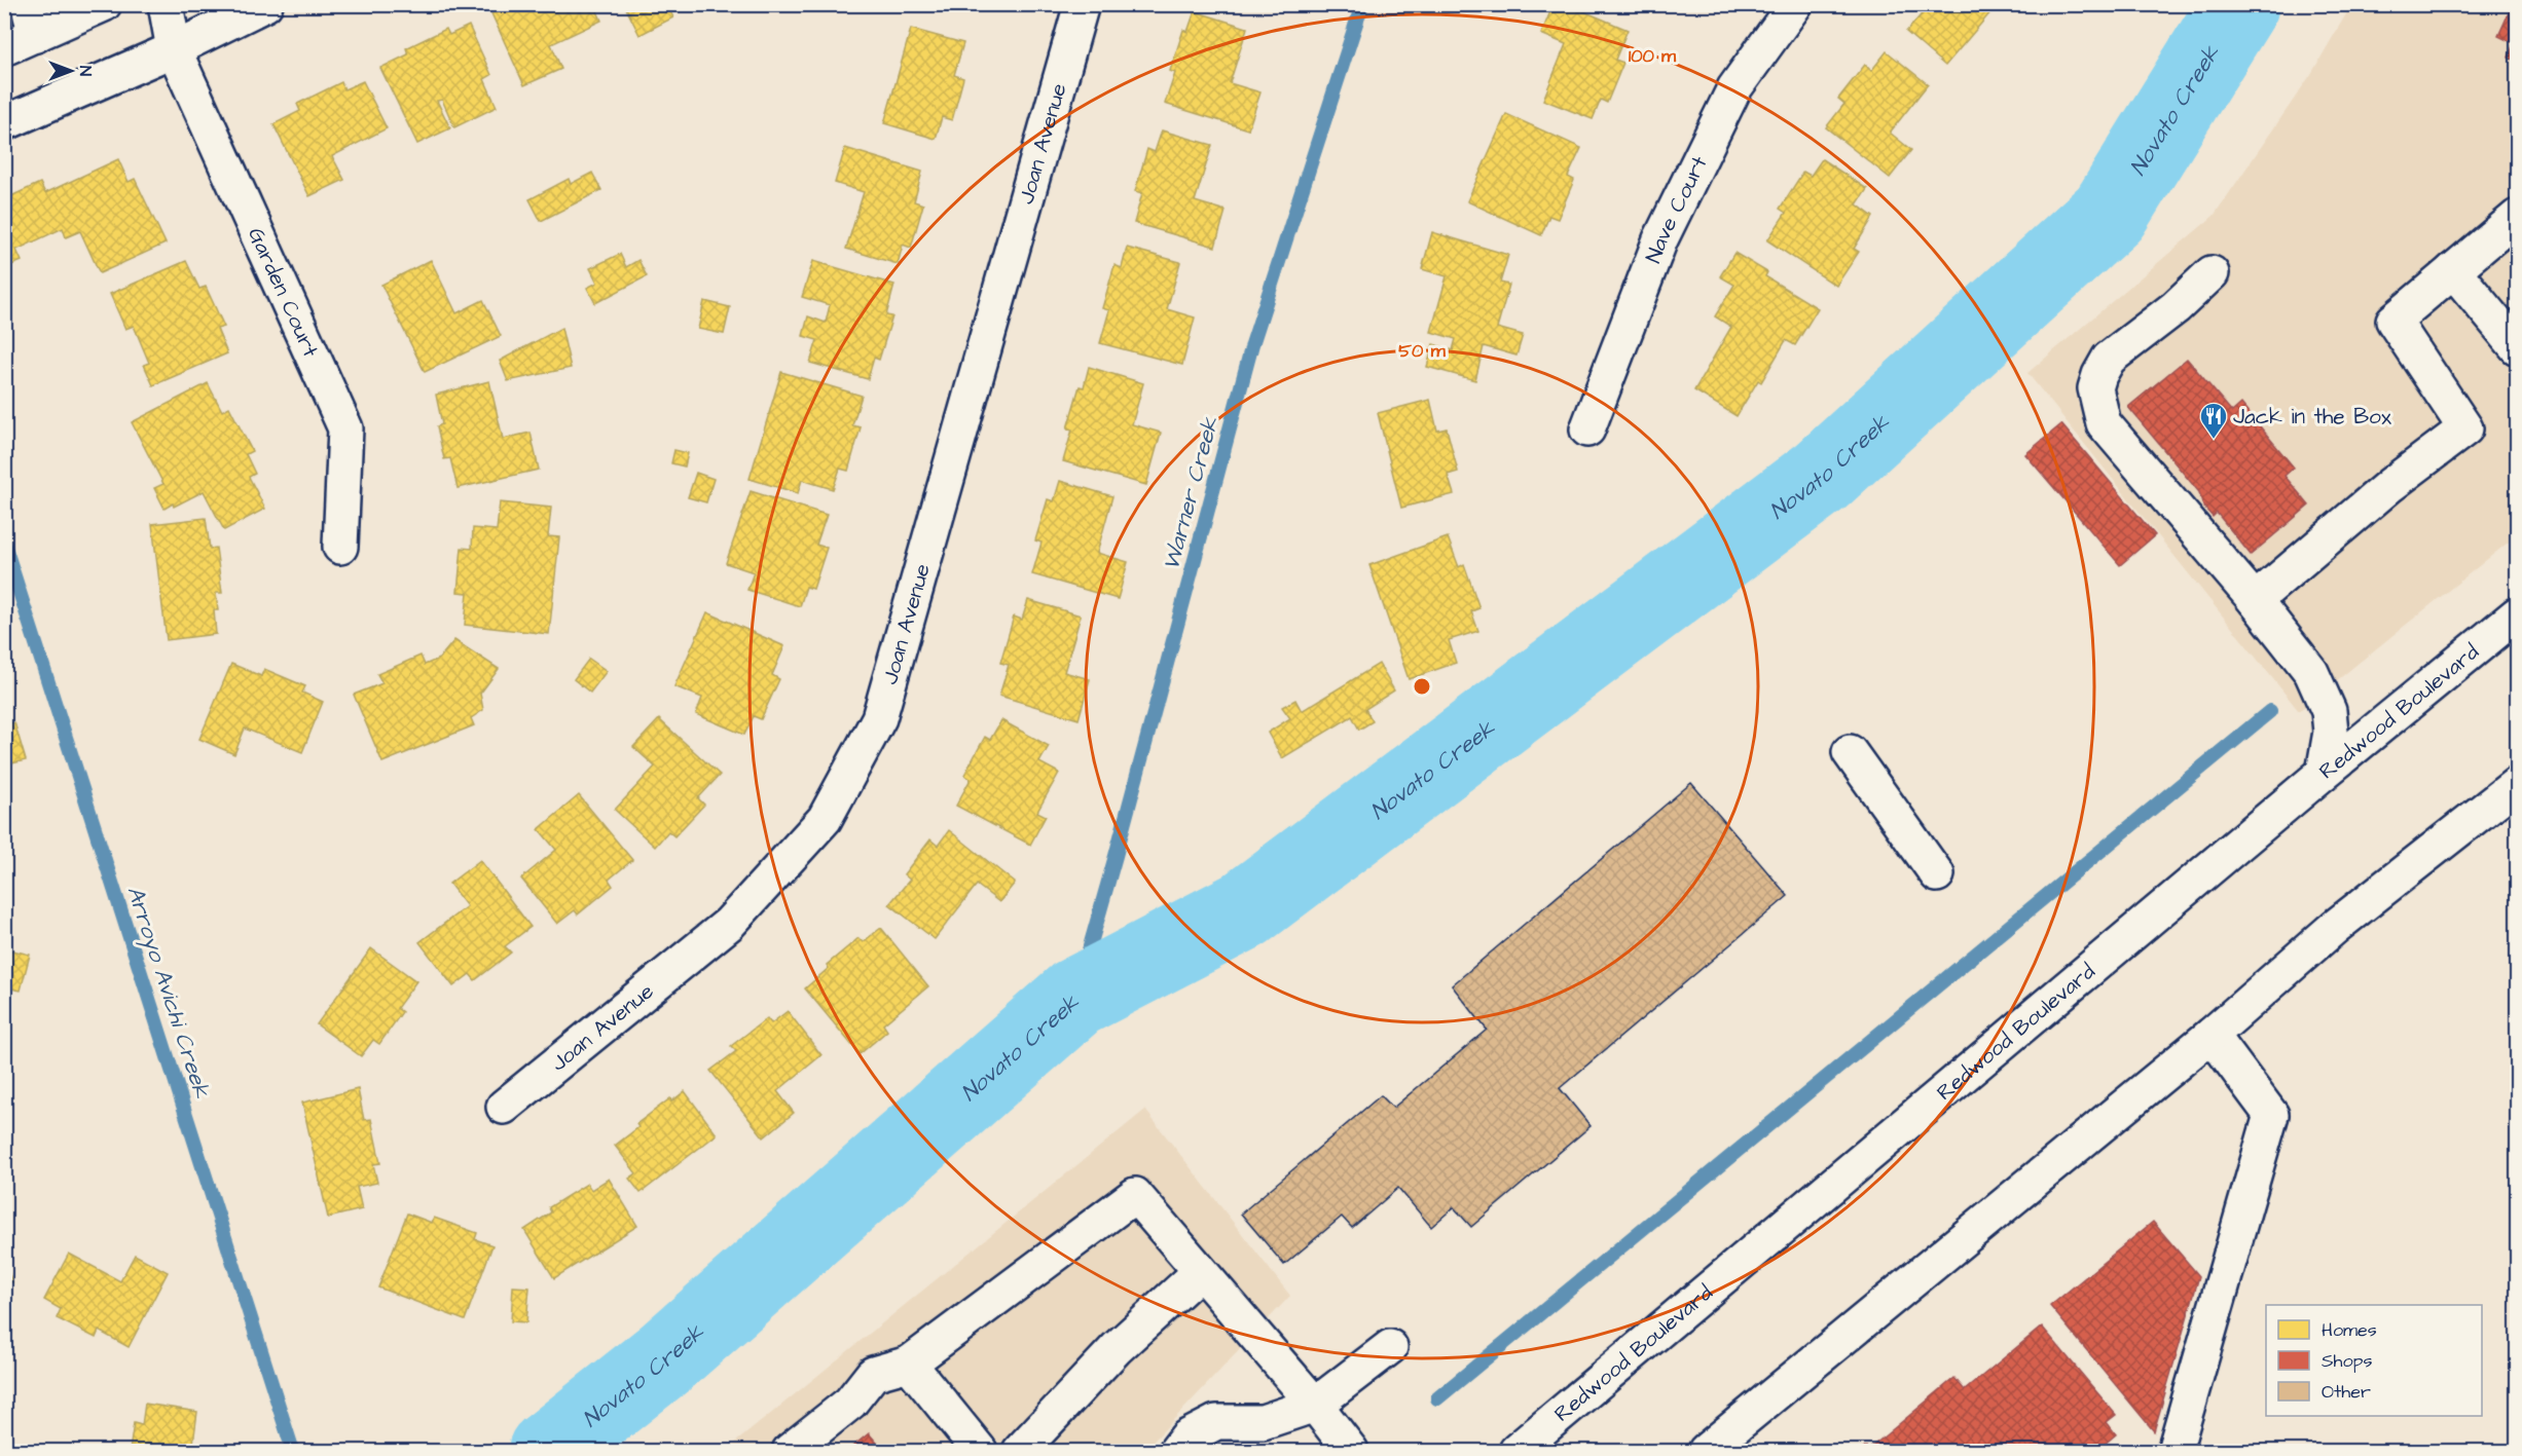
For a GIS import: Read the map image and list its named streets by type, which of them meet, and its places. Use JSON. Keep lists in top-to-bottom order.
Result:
{
  "streets": {
    "main road": [
      "Joan Avenue",
      "Nave Court",
      "Garden Court",
      "Redwood Boulevard"
    ]
  },
  "water": ["Novato Creek", "Warner Creek", "Arroyo Avichi Creek"],
  "places": {
    "restaurant": ["Jack in the Box"]
  },
  "legend": ["Homes", "Shops", "Other"],
  "north": "right",
  "rings": ["100 m", "50 m"]
}
